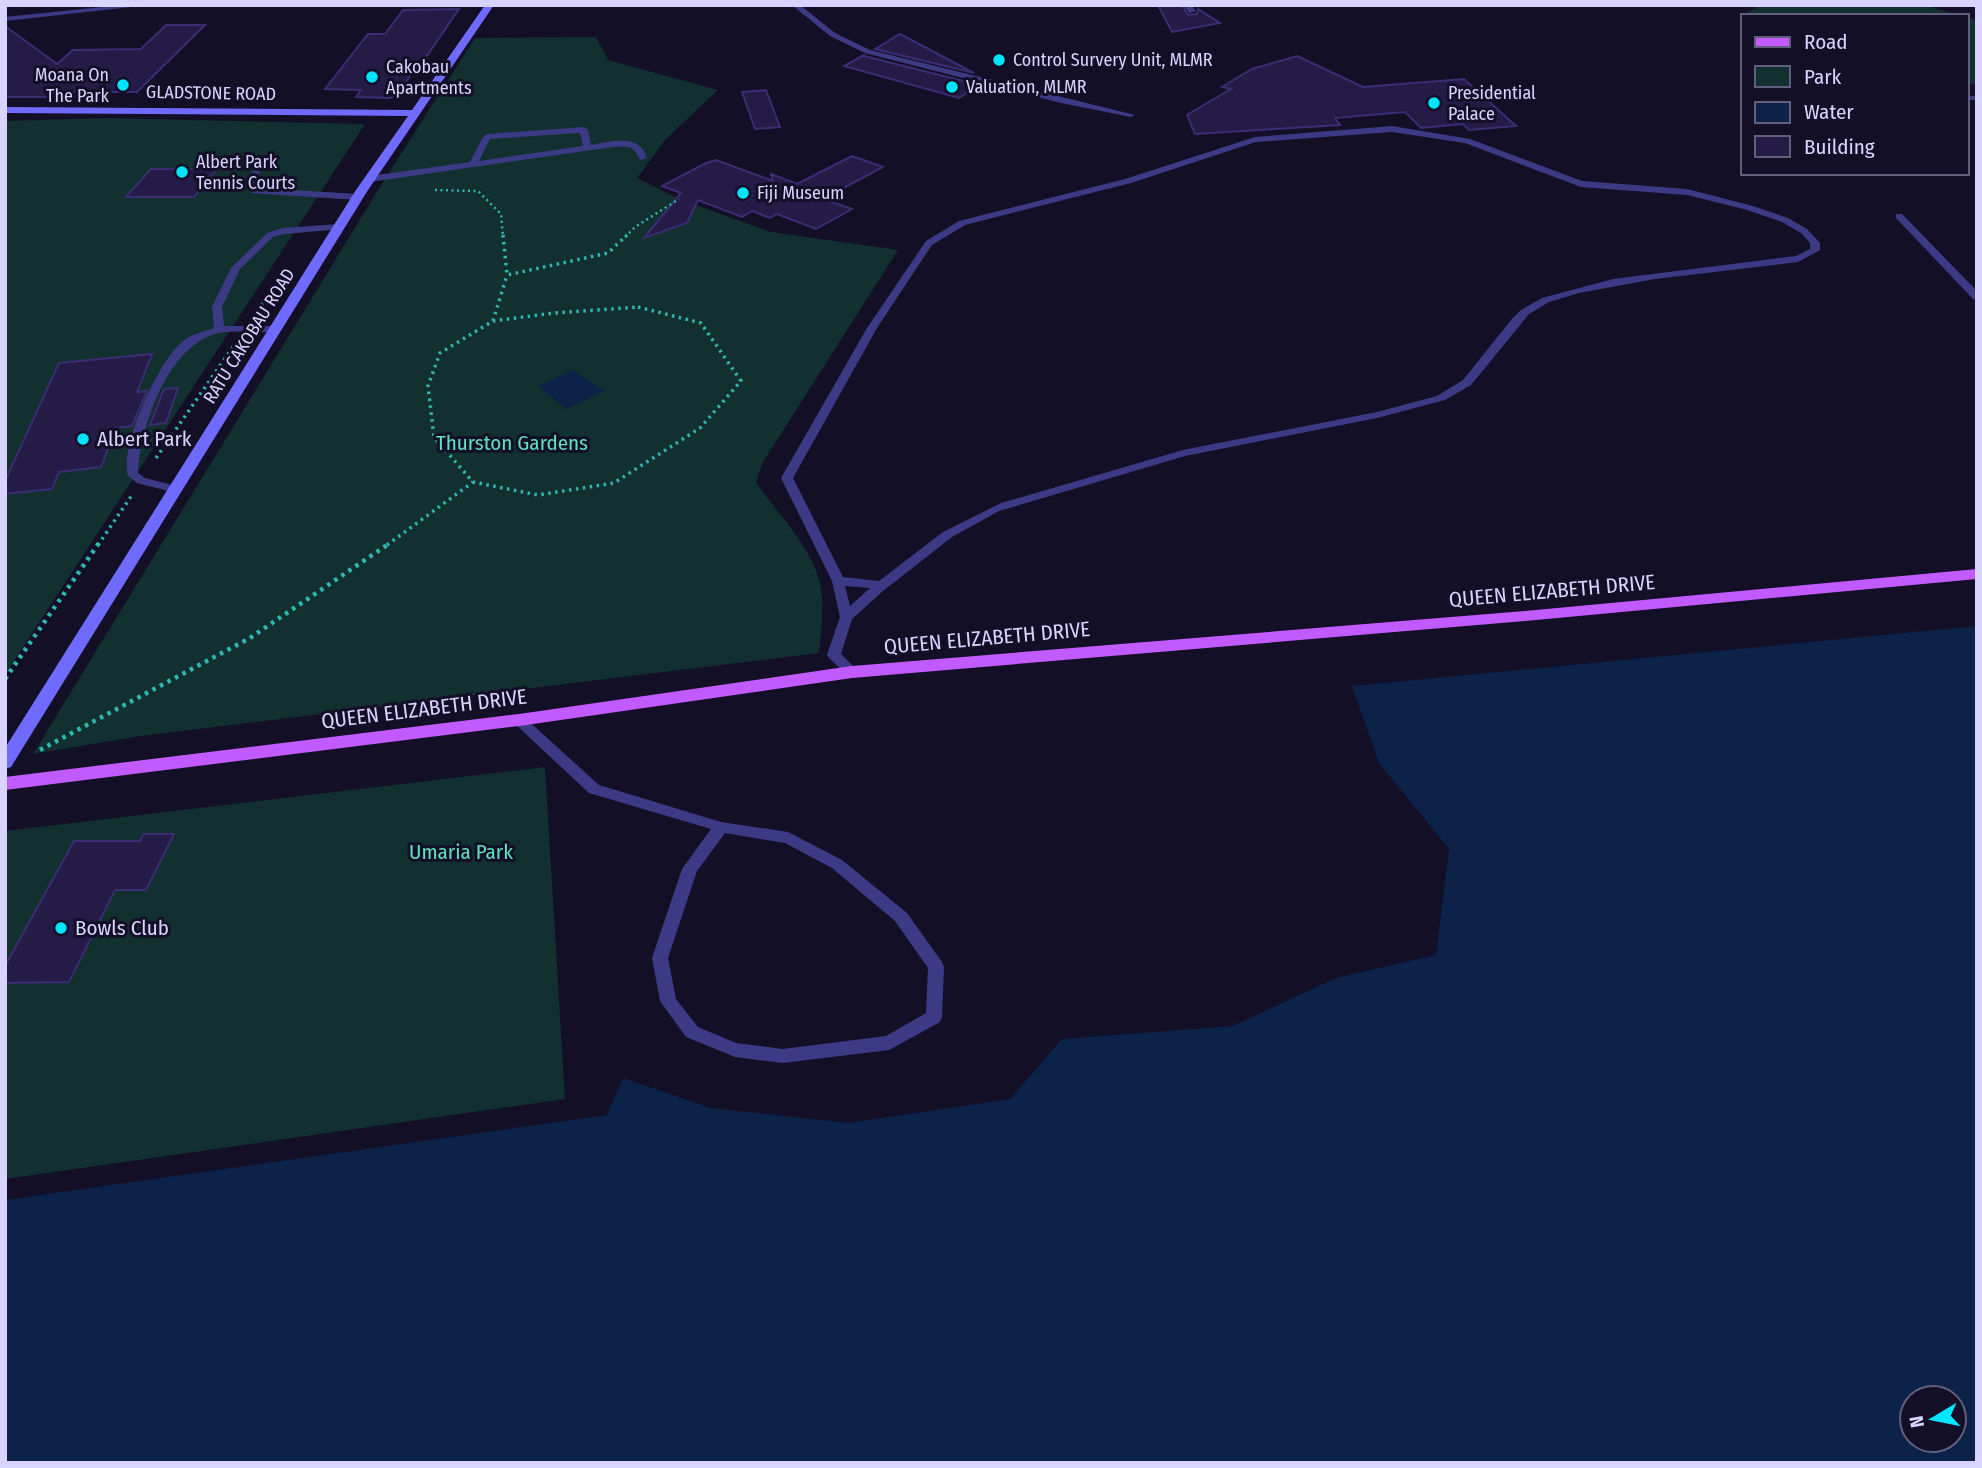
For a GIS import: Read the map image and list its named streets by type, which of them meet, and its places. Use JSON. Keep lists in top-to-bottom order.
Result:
{
  "streets": {
    "main road": ["GLADSTONE ROAD", "RATU CAKOBAU ROAD", "QUEEN ELIZABETH DRIVE"]
  },
  "crossings": [
    ["GLADSTONE ROAD", "RATU CAKOBAU ROAD"]
  ],
  "parks": ["Thurston Gardens", "Umaria Park"],
  "places": [
    "Control Survery Unit, MLMR",
    "Cakobau Apartments",
    "Moana On The Park",
    "Valuation, MLMR",
    "Presidential Palace",
    "Albert Park Tennis Courts",
    "Fiji Museum",
    "Albert Park",
    "Bowls Club"
  ],
  "legend": [
    "Road",
    "Park",
    "Water",
    "Building"
  ],
  "north": "left"
}
